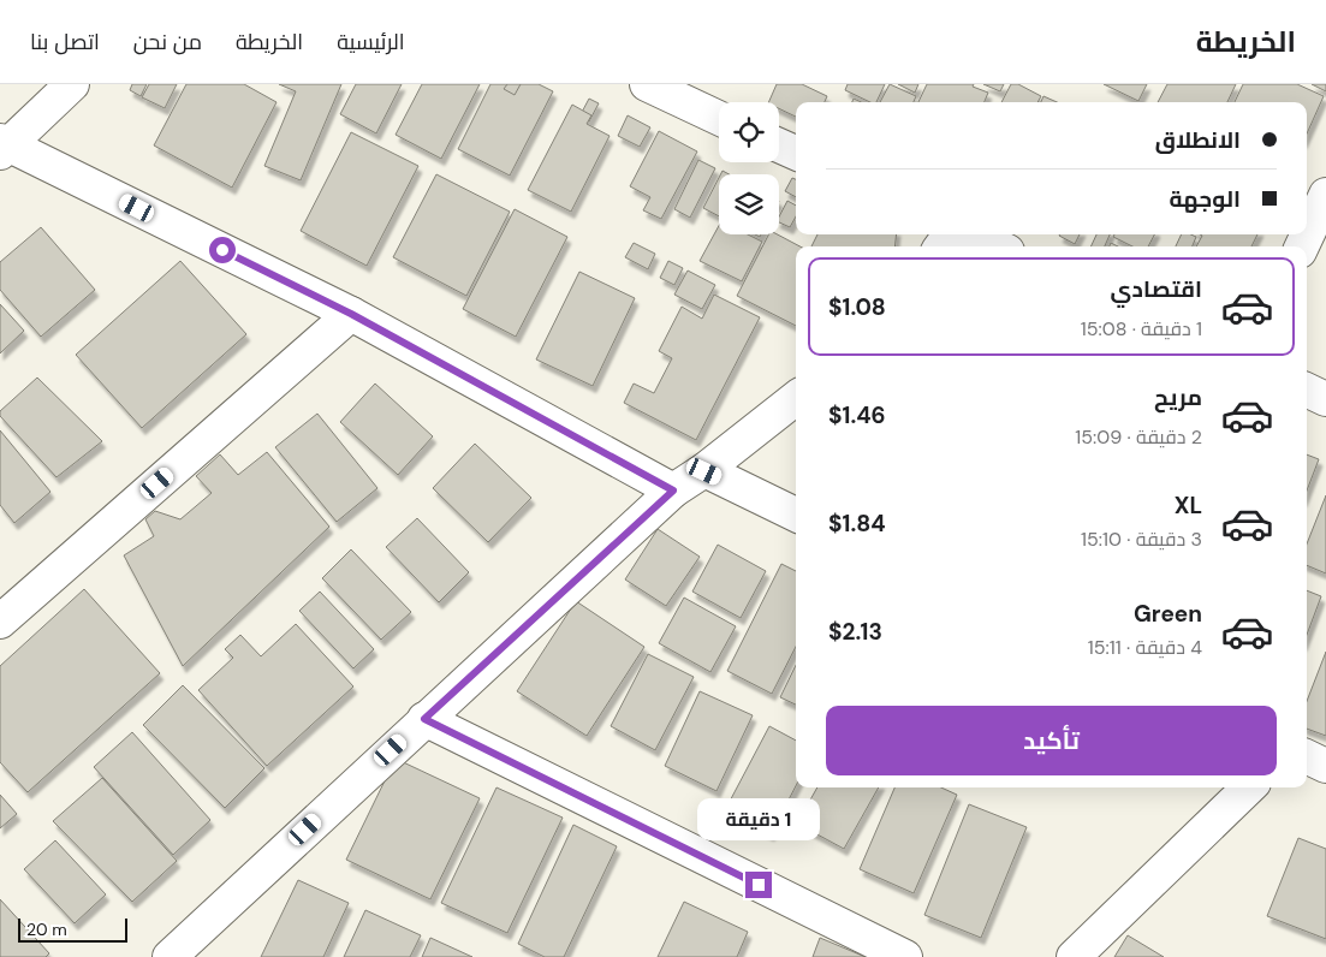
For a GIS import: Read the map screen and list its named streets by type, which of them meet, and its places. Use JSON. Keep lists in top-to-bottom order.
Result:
{
  "scale_bar": "20 m",
  "page": {
    "header": "الخريطة",
    "nav": [
      "الرئيسية",
      "الخريطة",
      "من نحن",
      "اتصل بنا"
    ],
    "banner": ["الانطلاق", "الوجهة"],
    "list": [
      {
        "name": "اقتصادي",
        "note": "1 دقيقة · 15:08",
        "value": "$1.08"
      },
      {
        "name": "مريح",
        "note": "2 دقيقة · 15:09",
        "value": "$1.46"
      },
      {
        "name": "XL",
        "note": "3 دقيقة · 15:10",
        "value": "$1.84"
      },
      {
        "name": "Green",
        "note": "4 دقيقة · 15:11",
        "value": "$2.13"
      }
    ],
    "buttons": "تأكيد",
    "bubble": "1 دقيقة",
    "scale": "20 m"
  }
}
